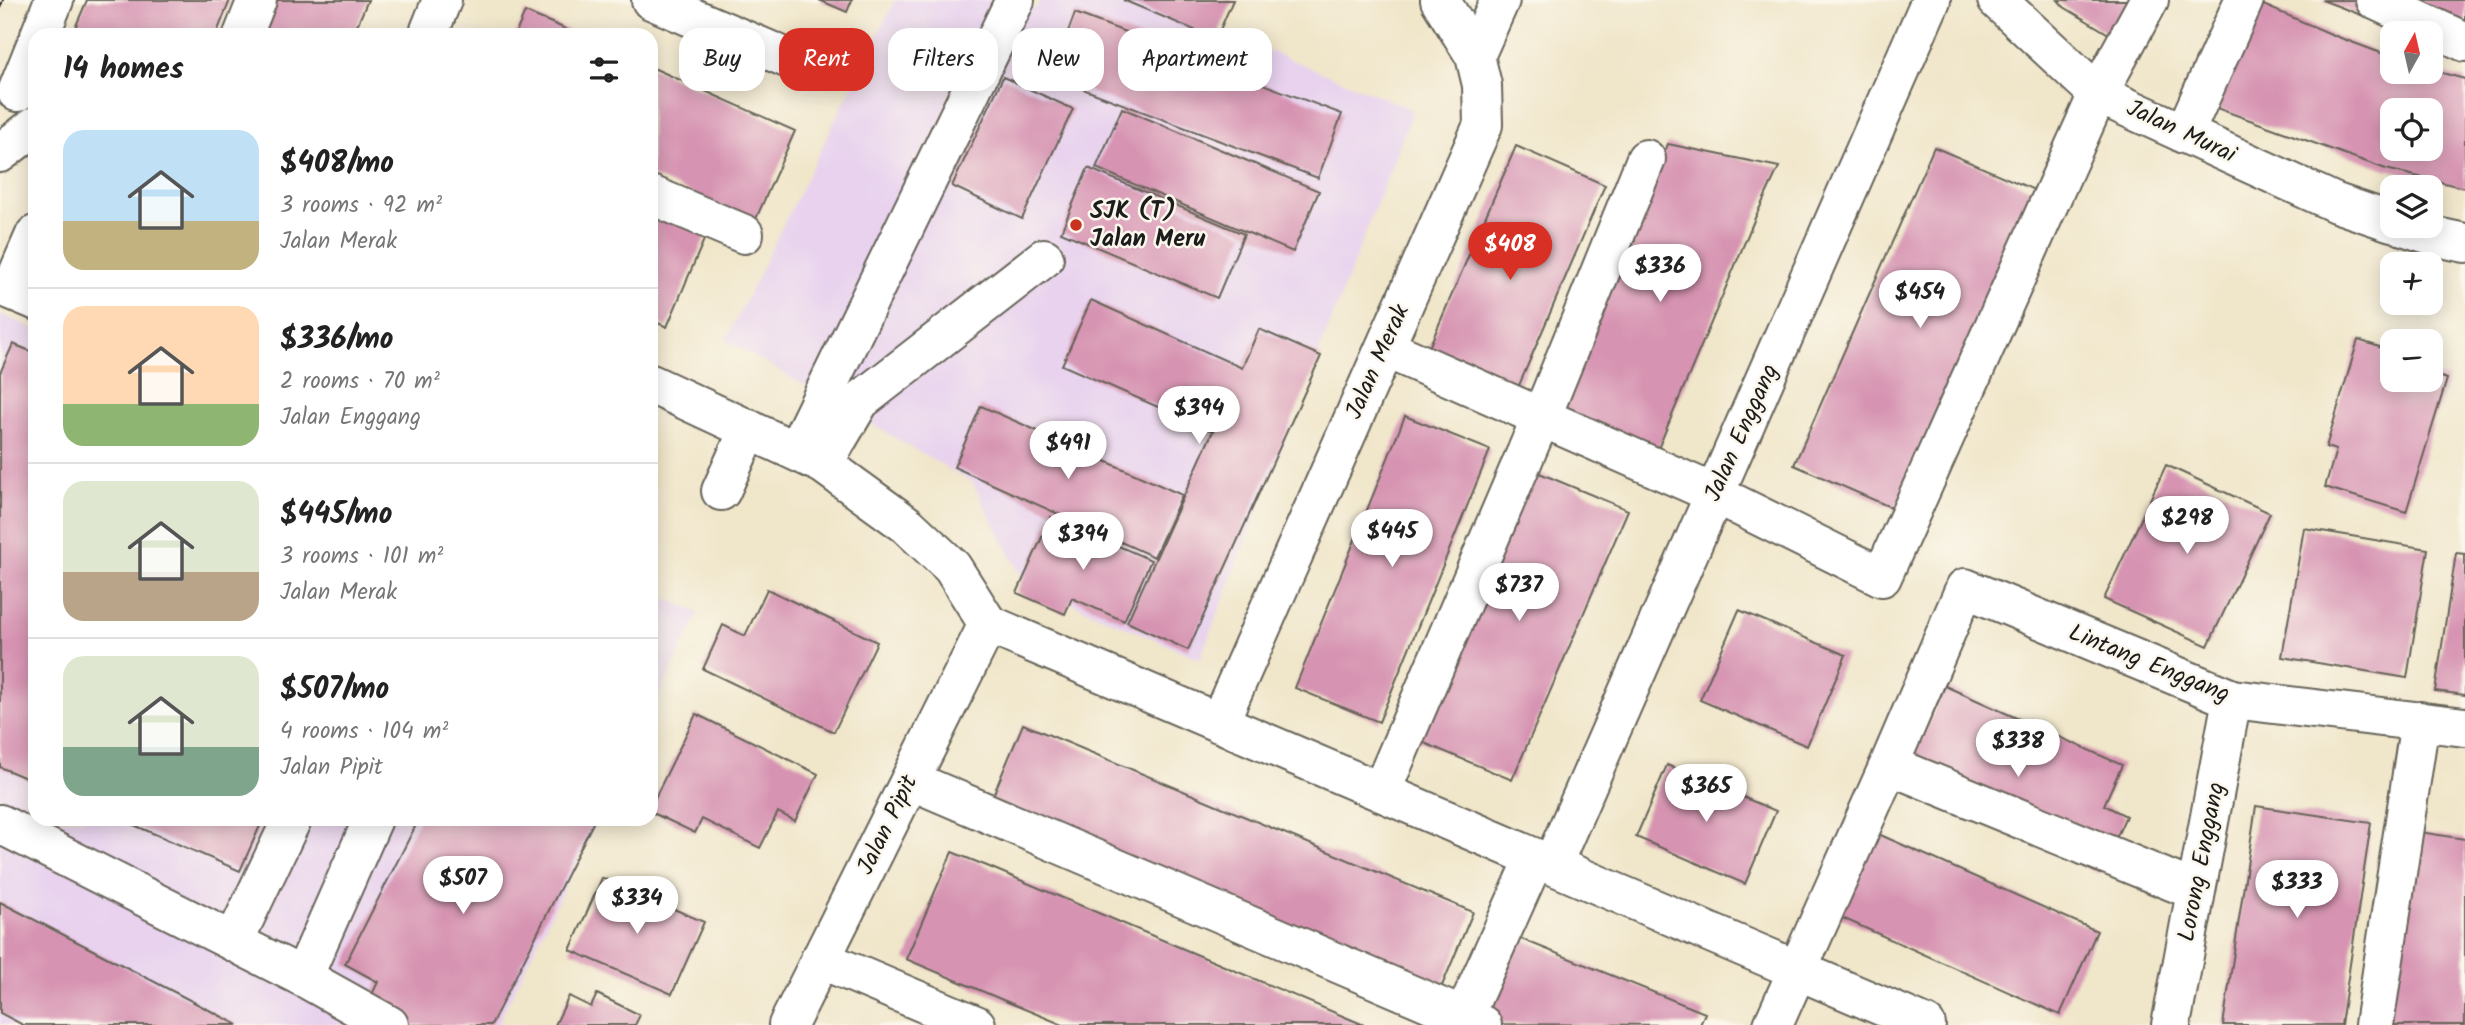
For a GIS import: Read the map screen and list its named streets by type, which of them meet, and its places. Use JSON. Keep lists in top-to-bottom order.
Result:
{
  "streets": {
    "main road": [
      "Jalan Murai",
      "Jalan Merak",
      "Jalan Enggang",
      "Lintang Enggang",
      "Jalan Pipit",
      "Lorong Enggang"
    ]
  },
  "crossings": [
    ["Lintang Enggang", "Lorong Enggang"]
  ],
  "places": ["SJK (T) Jalan Meru"],
  "north": "top",
  "page": {
    "map_buttons": ["+", "−"],
    "chip": [
      "Buy",
      "Rent",
      "Filters",
      "New",
      "Apartment"
    ],
    "heading": "14 homes",
    "list": [
      {
        "name": "$408/mo",
        "note": "3 rooms · 92 m² · Jalan Merak"
      },
      {
        "name": "$336/mo",
        "note": "2 rooms · 70 m² · Jalan Enggang"
      },
      {
        "name": "$445/mo",
        "note": "3 rooms · 101 m² · Jalan Merak"
      },
      {
        "name": "$507/mo",
        "note": "4 rooms · 104 m² · Jalan Pipit"
      }
    ],
    "price": [
      "$408",
      "$336",
      "$454",
      "$394",
      "$491",
      "$298",
      "$445",
      "$394",
      "$737",
      "$338",
      "$365",
      "$507",
      "$333",
      "$334"
    ]
  }
}
